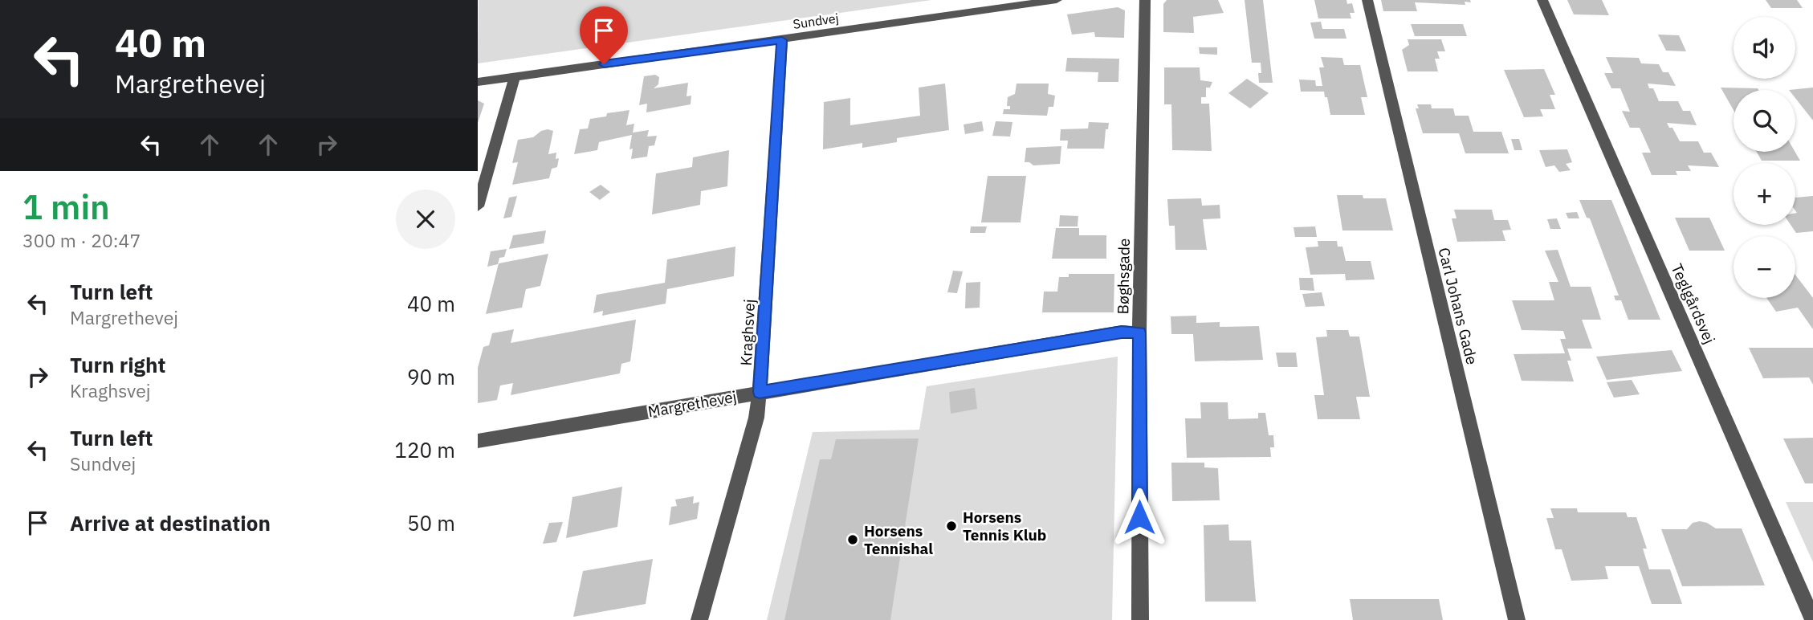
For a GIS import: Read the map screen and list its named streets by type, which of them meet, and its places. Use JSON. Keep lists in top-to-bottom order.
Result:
{
  "streets": {
    "street": [
      "Sundvej",
      "Bøghsgade",
      "Teglgårdsvej",
      "Carl Johans Gade",
      "Kraghsvej",
      "Margrethevej"
    ]
  },
  "crossings": [
    ["Sundvej", "Kraghsvej"],
    ["Bøghsgade", "Margrethevej"],
    ["Kraghsvej", "Margrethevej"]
  ],
  "places": ["Horsens Tennis Klub", "Horsens Tennishal"],
  "page": {
    "turn": ["40 m", "Margrethevej"],
    "map_buttons": ["+", "−"],
    "heading": ["1 min", "300 m · 20:47"],
    "list": [
      {
        "name": "Turn left",
        "note": "Margrethevej",
        "value": "40 m"
      },
      {
        "name": "Turn right",
        "note": "Kraghsvej",
        "value": "90 m"
      },
      {
        "name": "Turn left",
        "note": "Sundvej",
        "value": "120 m"
      },
      {
        "name": "Arrive at destination",
        "value": "50 m"
      }
    ]
  }
}
